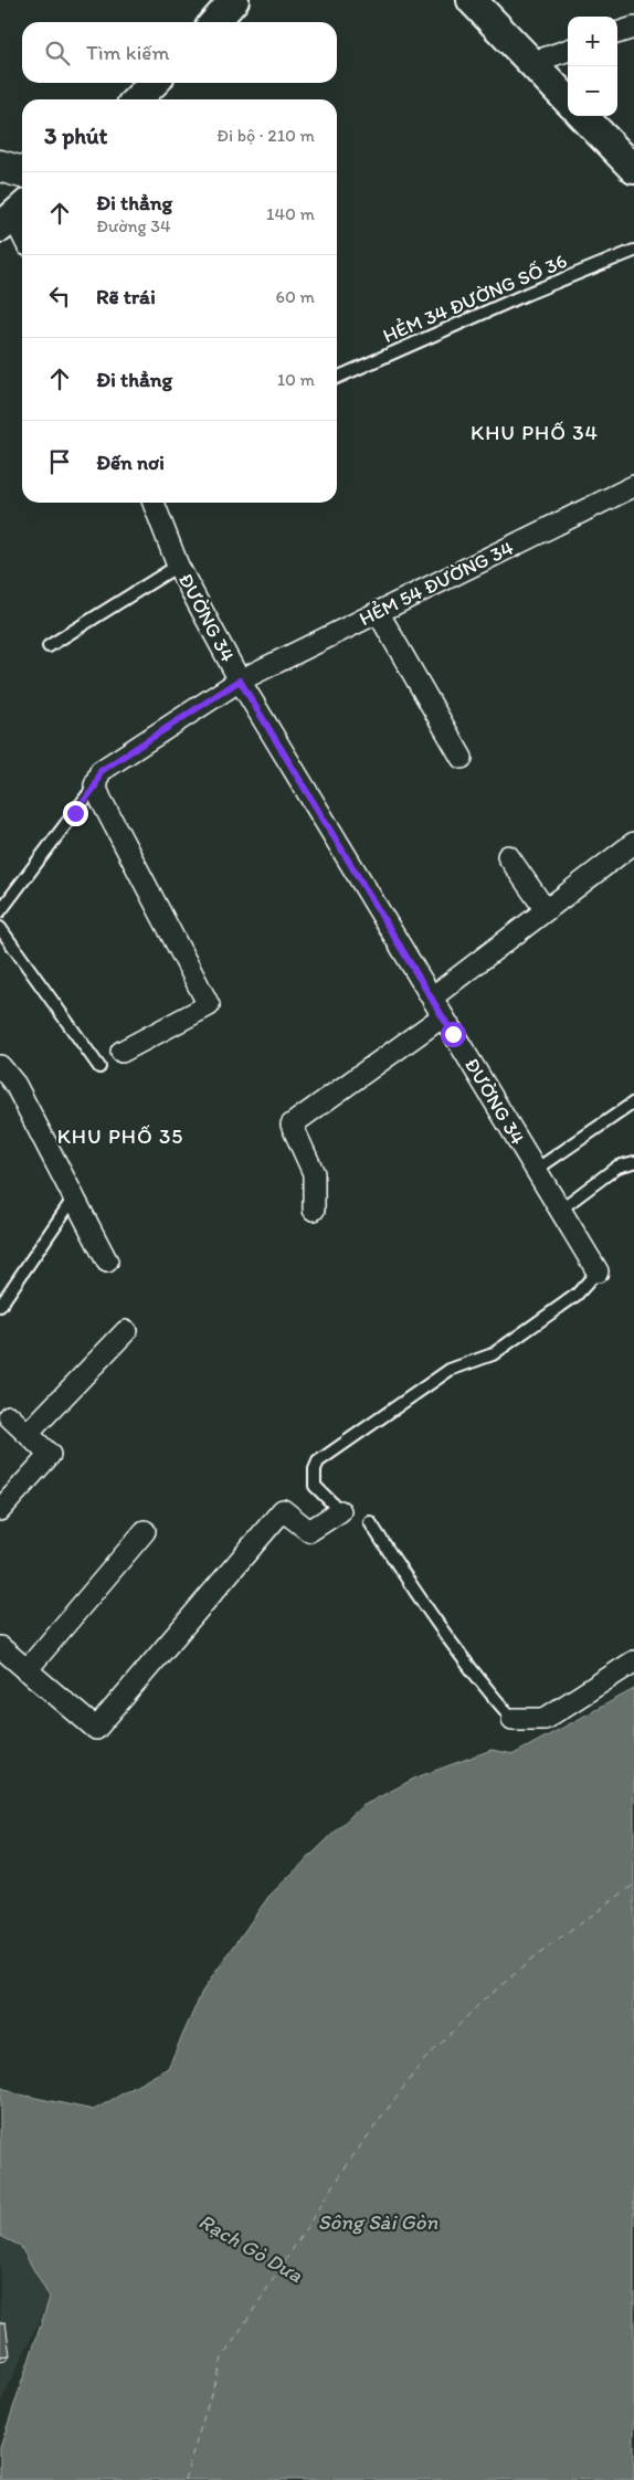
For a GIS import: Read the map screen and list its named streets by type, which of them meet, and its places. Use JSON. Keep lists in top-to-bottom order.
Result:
{
  "streets": {
    "street": ["HẺM 54 ĐƯỜNG 34", "ĐƯỜNG 34"],
    "lane": ["HẺM 34 ĐƯỜNG SỐ 36"]
  },
  "crossings": [
    ["HẺM 54 ĐƯỜNG 34", "ĐƯỜNG 34"]
  ],
  "districts": ["KHU PHỐ 34", "KHU PHỐ 35"],
  "water": ["Sông Sài Gòn", "Rạch Gò Dưa"],
  "page": {
    "map_buttons": ["+", "−"],
    "search": "Tìm kiếm",
    "heading": ["3 phút", "Đi bộ · 210 m"],
    "list": [
      ["Đi thẳng", "Đường 34", "140 m"],
      ["Rẽ trái", "60 m"],
      ["Đi thẳng", "10 m"],
      "Đến nơi"
    ]
  }
}
